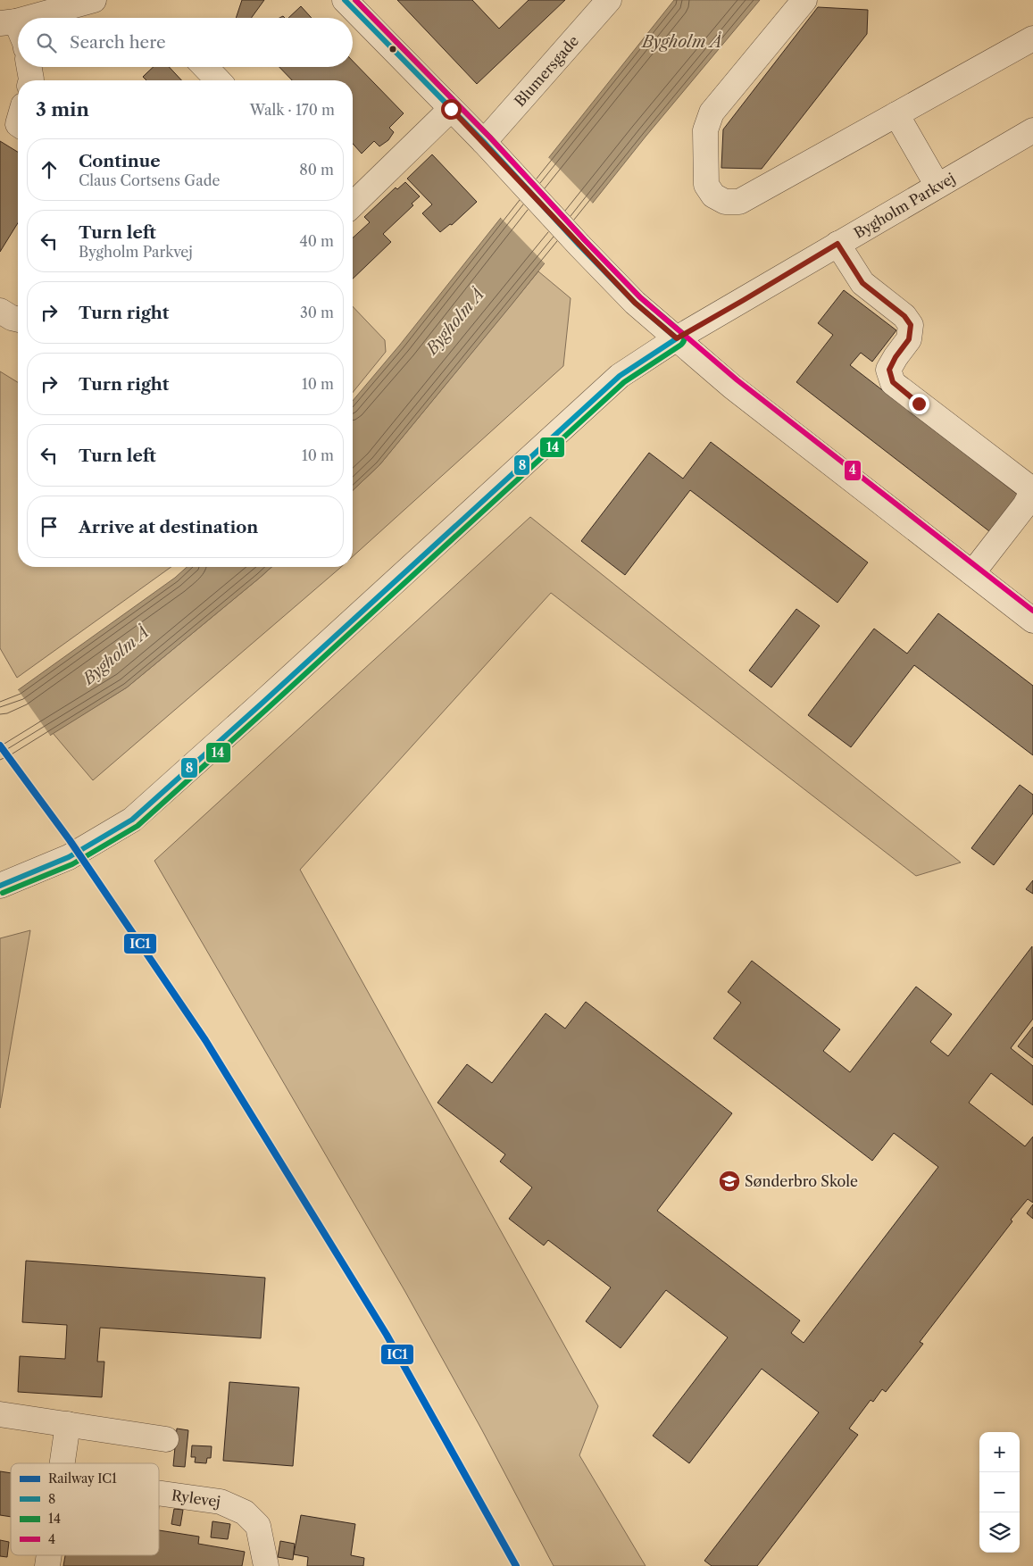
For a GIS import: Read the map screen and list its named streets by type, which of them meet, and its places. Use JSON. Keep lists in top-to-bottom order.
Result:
{
  "streets": {
    "street": ["Blumersgade", "Bygholm Parkvej", "Rylevej"]
  },
  "water": ["Bygholm Å"],
  "places": {
    "school or university": ["Sønderbro Skole"]
  },
  "lines": [
    "transit line 8",
    "transit line 14",
    "transit line 4",
    "rail line IC1"
  ],
  "legend": [
    "Railway IC1",
    "8",
    "14",
    "4"
  ],
  "page": {
    "search": "Search here",
    "heading": ["3 min", "Walk · 170 m"],
    "list": [
      ["Continue", "Claus Cortsens Gade", "80 m"],
      ["Turn left", "Bygholm Parkvej", "40 m"],
      ["Turn right", "30 m"],
      ["Turn right", "10 m"],
      ["Turn left", "10 m"],
      "Arrive at destination"
    ],
    "map_buttons": ["+", "−"]
  }
}
